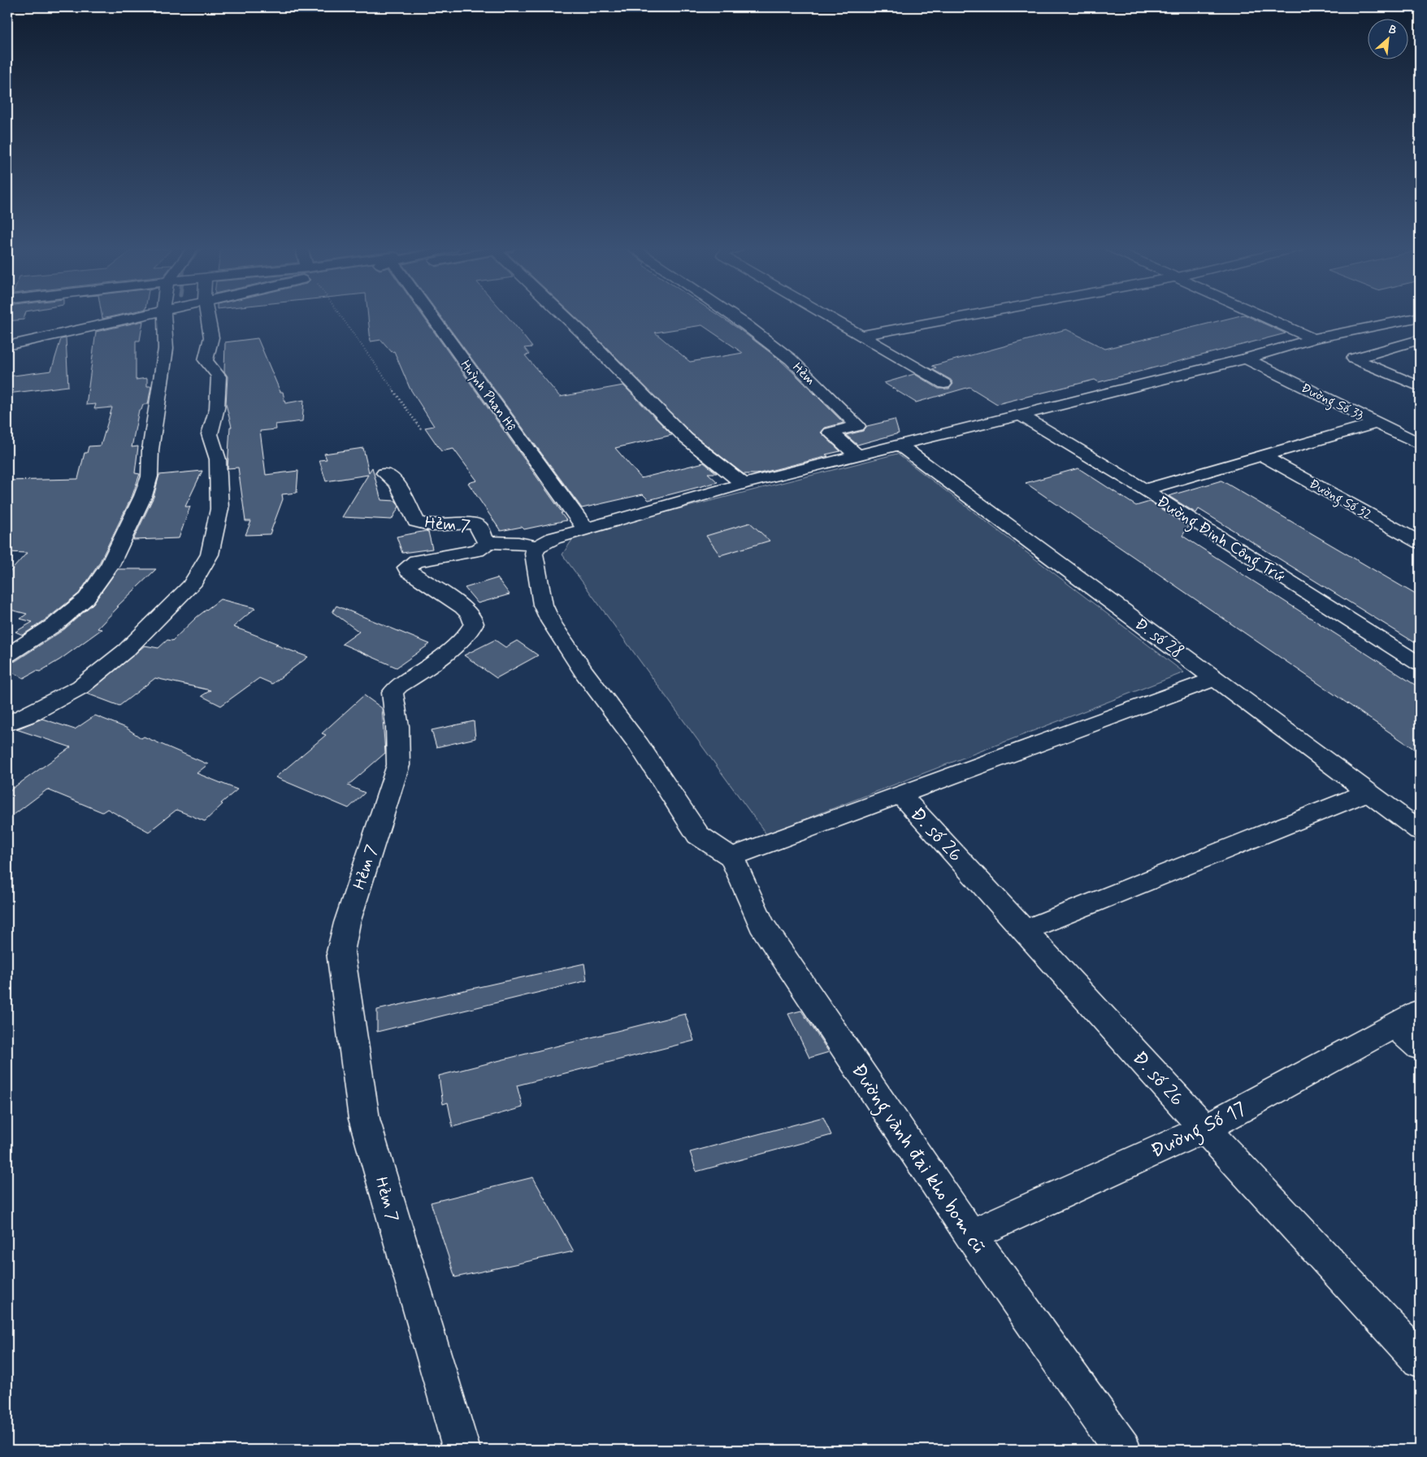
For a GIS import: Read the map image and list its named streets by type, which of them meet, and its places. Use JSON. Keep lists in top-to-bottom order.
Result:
{
  "streets": {
    "street": [
      "Hẻm",
      "Huỳnh Phan Hộ",
      "Đường Số 33",
      "Đường Số 32",
      "Hẻm 7",
      "Đường Đinh Công Trứ",
      "Đ. số 28",
      "Đ. số 26",
      "Đường Số 17",
      "Đường vành đai kho bom cũ"
    ]
  },
  "crossings": [
    ["Đ. số 26", "Đường Số 17"],
    ["Đường Số 17", "Đường vành đai kho bom cũ"]
  ],
  "north": "top right"
}
